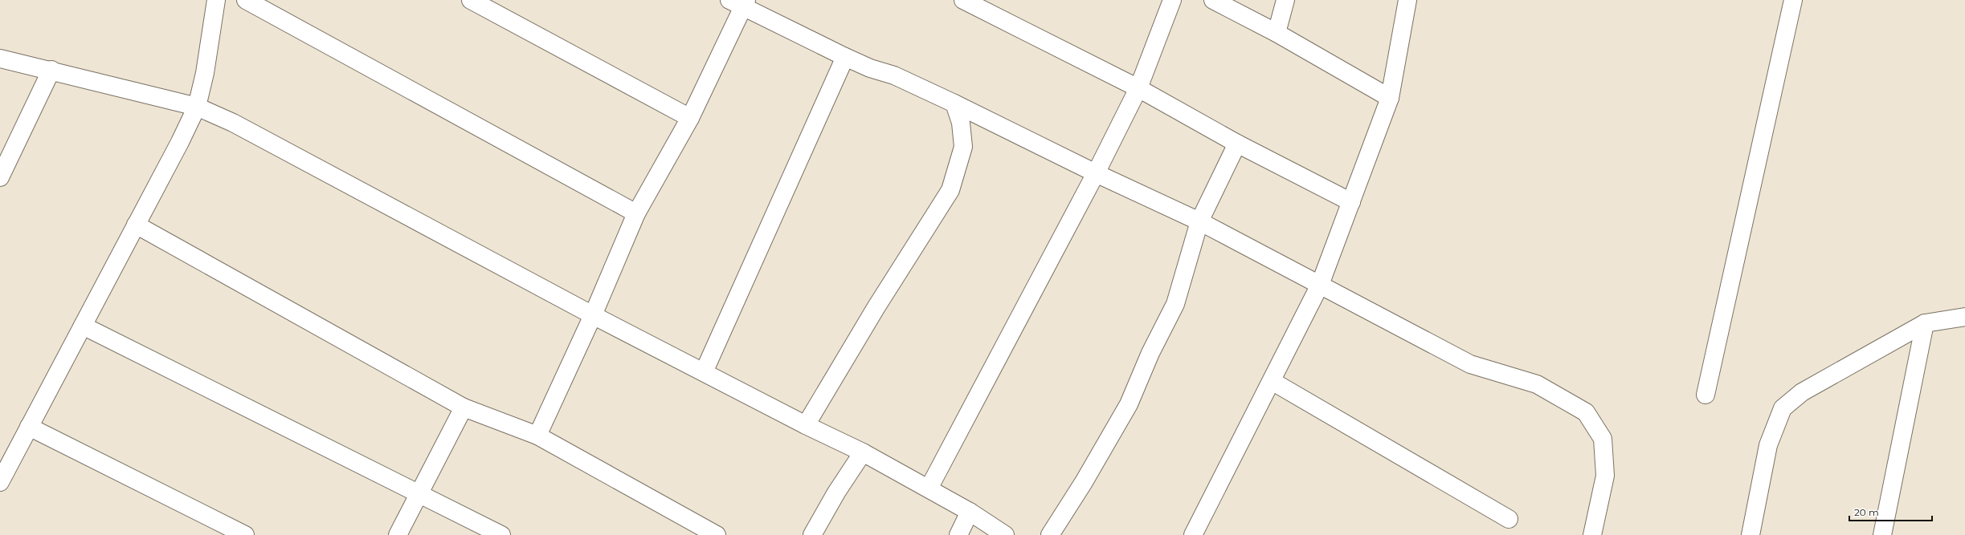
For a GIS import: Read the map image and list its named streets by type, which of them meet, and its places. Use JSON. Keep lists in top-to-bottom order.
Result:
{
  "scale_bar": "20 m"
}
